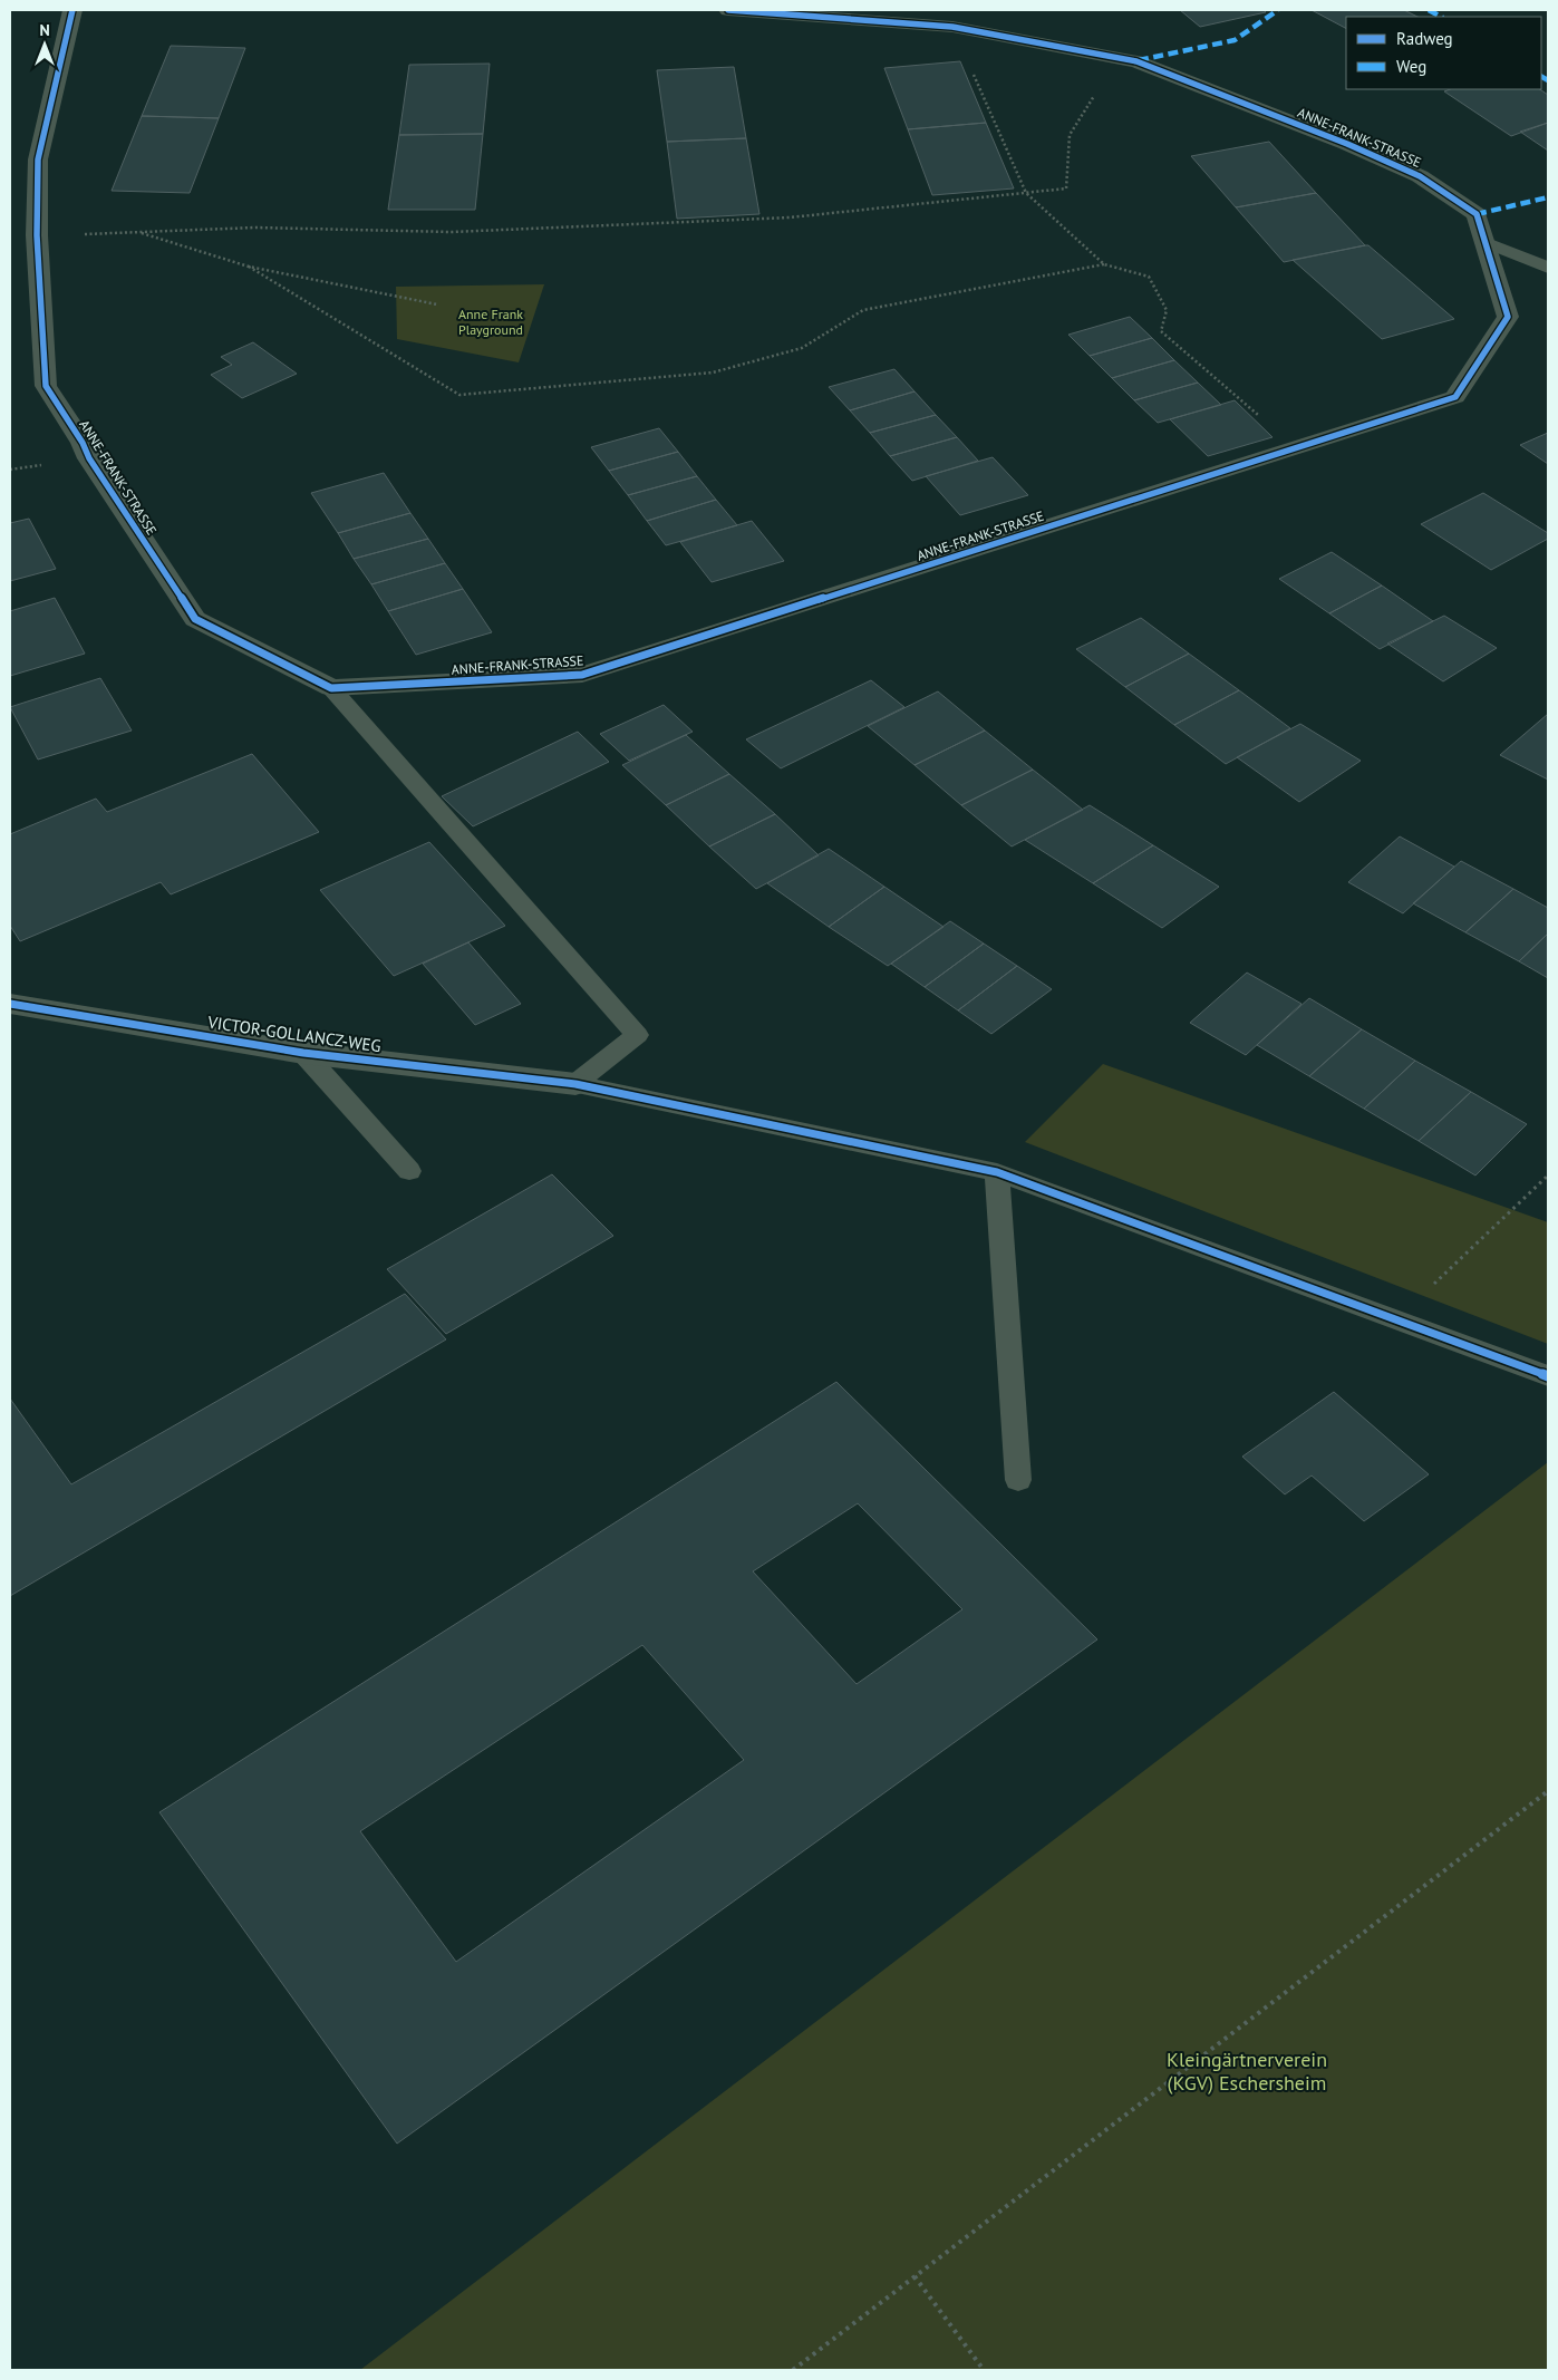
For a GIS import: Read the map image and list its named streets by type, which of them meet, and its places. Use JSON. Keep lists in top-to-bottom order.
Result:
{
  "streets": {
    "street": ["ANNE-FRANK-STRASSE", "VICTOR-GOLLANCZ-WEG"]
  },
  "parks": ["Anne Frank Playground", "Kleingärtnerverein (KGV) Eschersheim"],
  "legend": ["Radweg", "Weg"],
  "north": "top"
}
